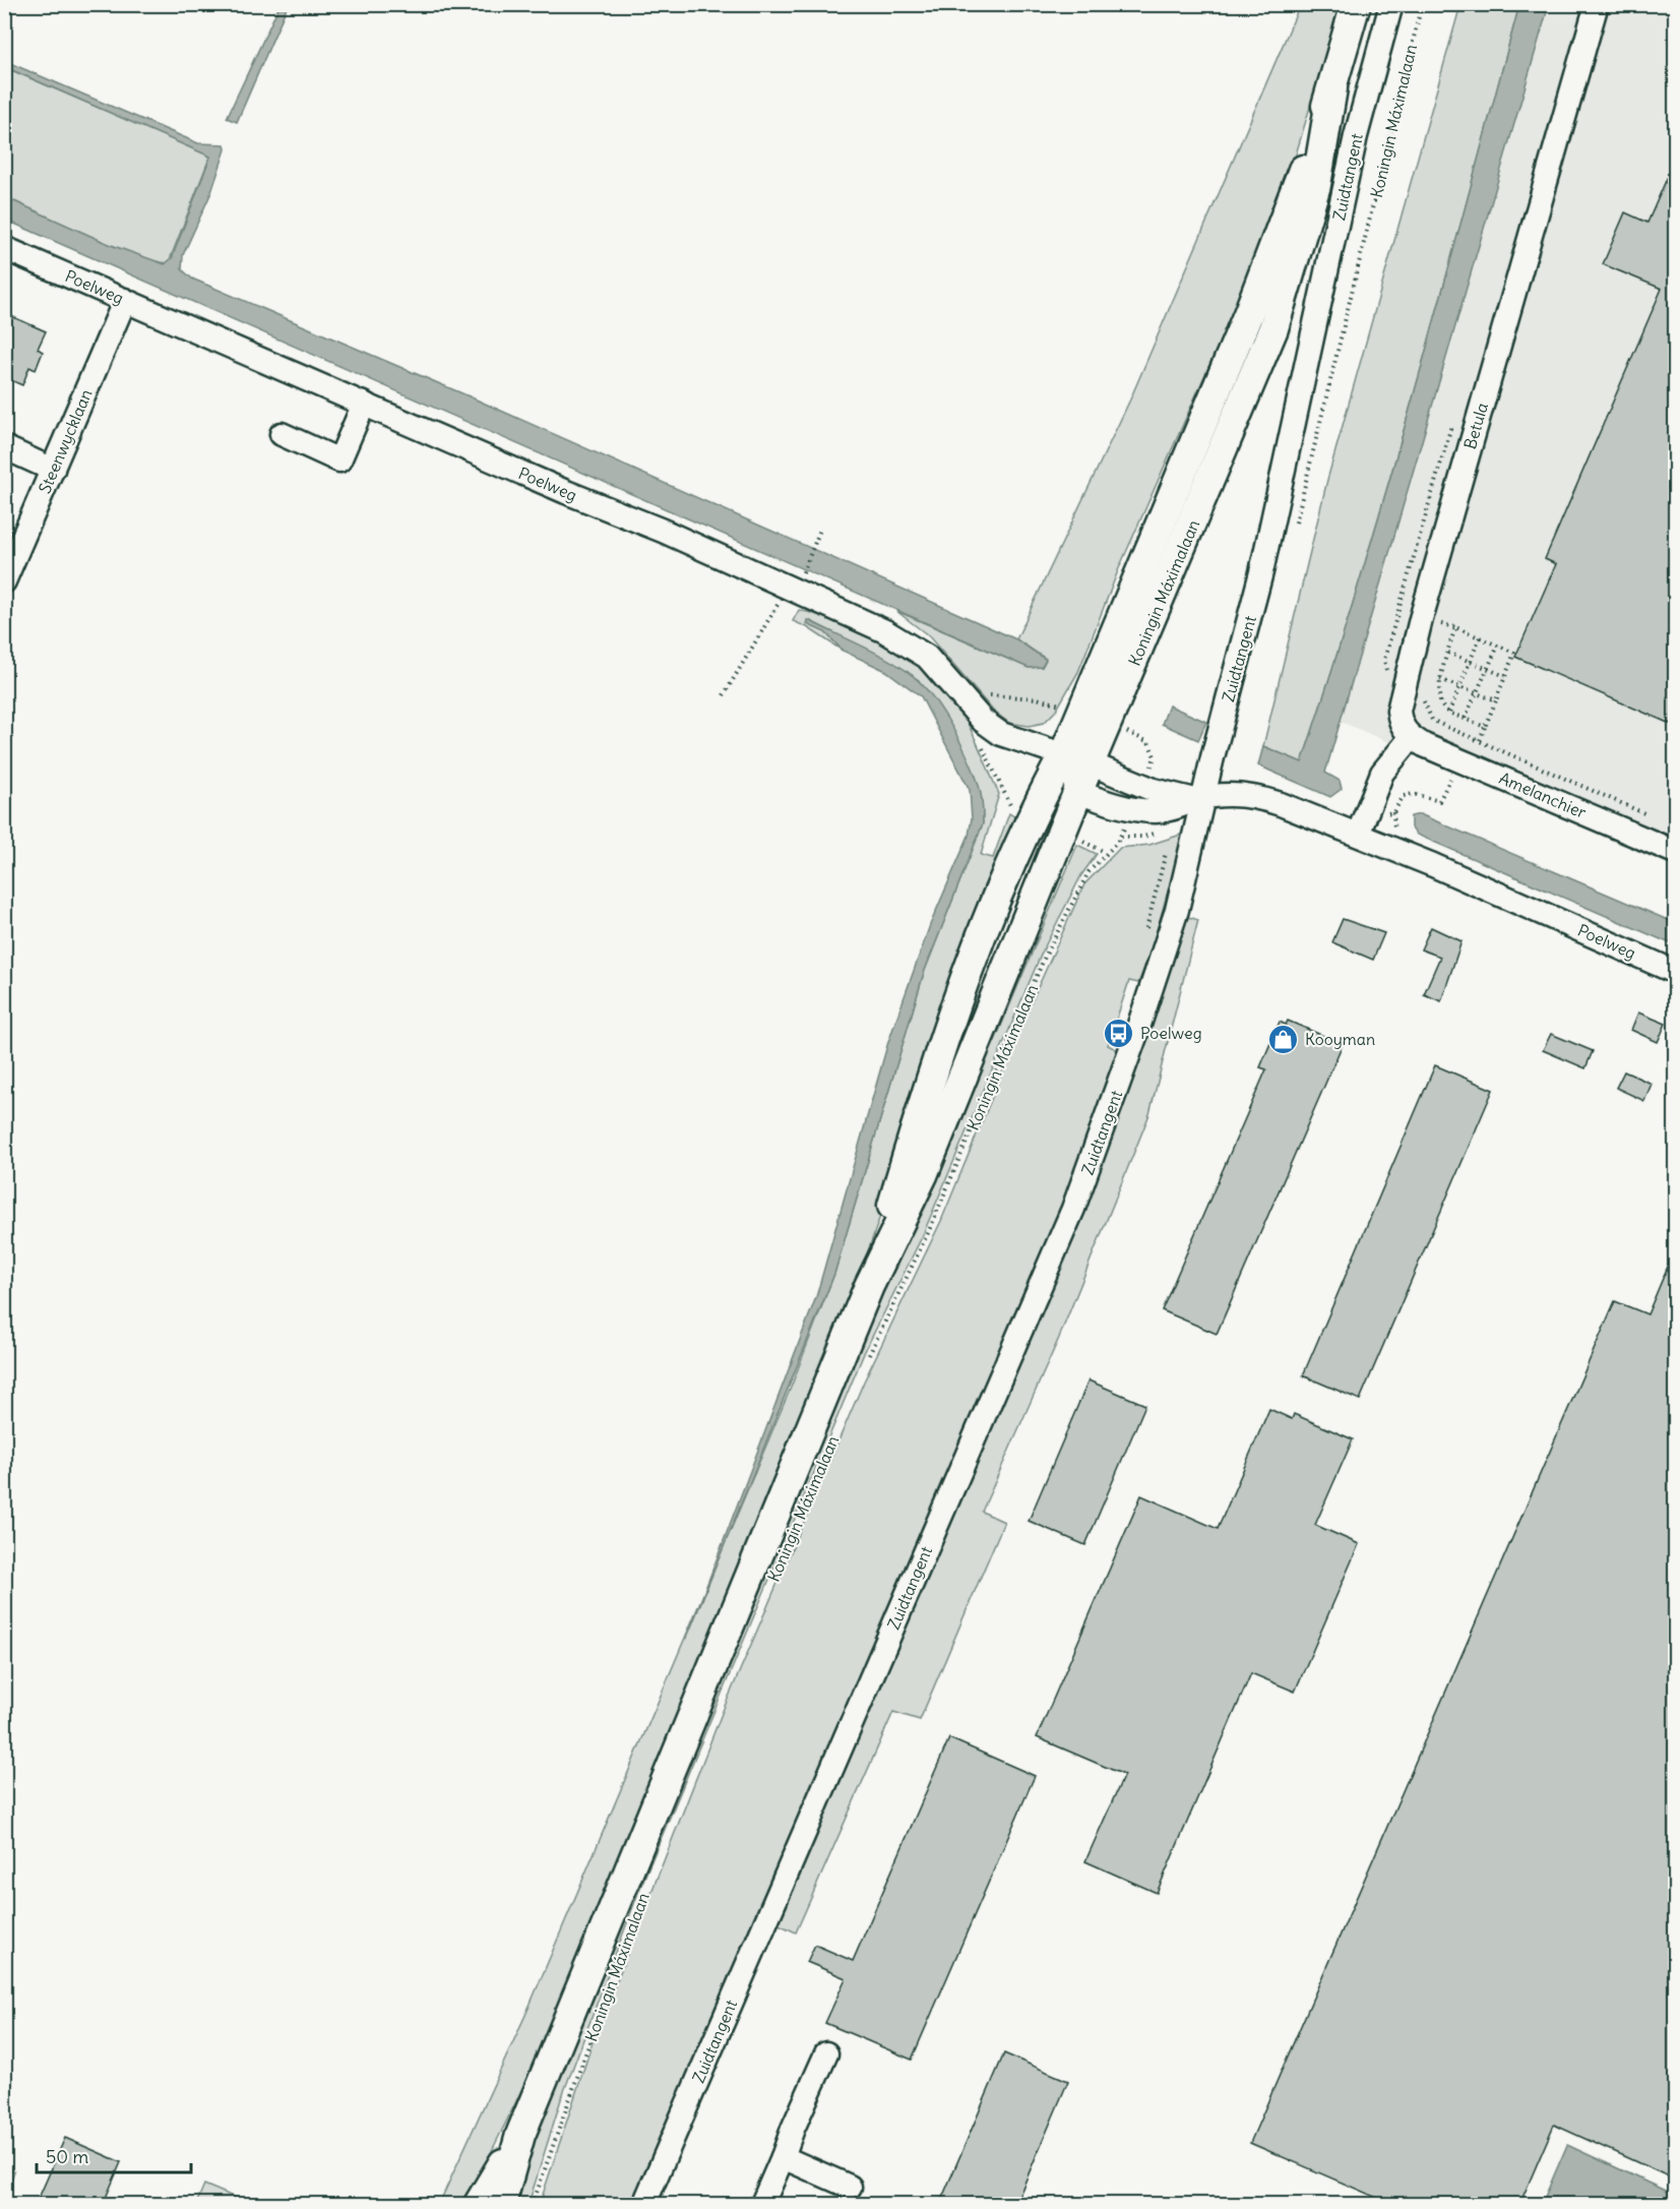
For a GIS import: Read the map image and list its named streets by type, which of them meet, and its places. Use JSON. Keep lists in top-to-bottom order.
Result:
{
  "streets": {
    "main road": ["Koningin Máximalaan"],
    "street": [
      "Zuidtangent",
      "Poelweg",
      "Betula",
      "Steenwycklaan",
      "Amelanchier"
    ]
  },
  "crossings": [
    ["Koningin Máximalaan", "Poelweg"],
    ["Zuidtangent", "Poelweg"],
    ["Poelweg", "Steenwycklaan"],
    ["Betula", "Amelanchier"]
  ],
  "places": {
    "bus stop": ["Poelweg"],
    "shop": ["Kooyman"]
  },
  "scale_bar": "50 m"
}
